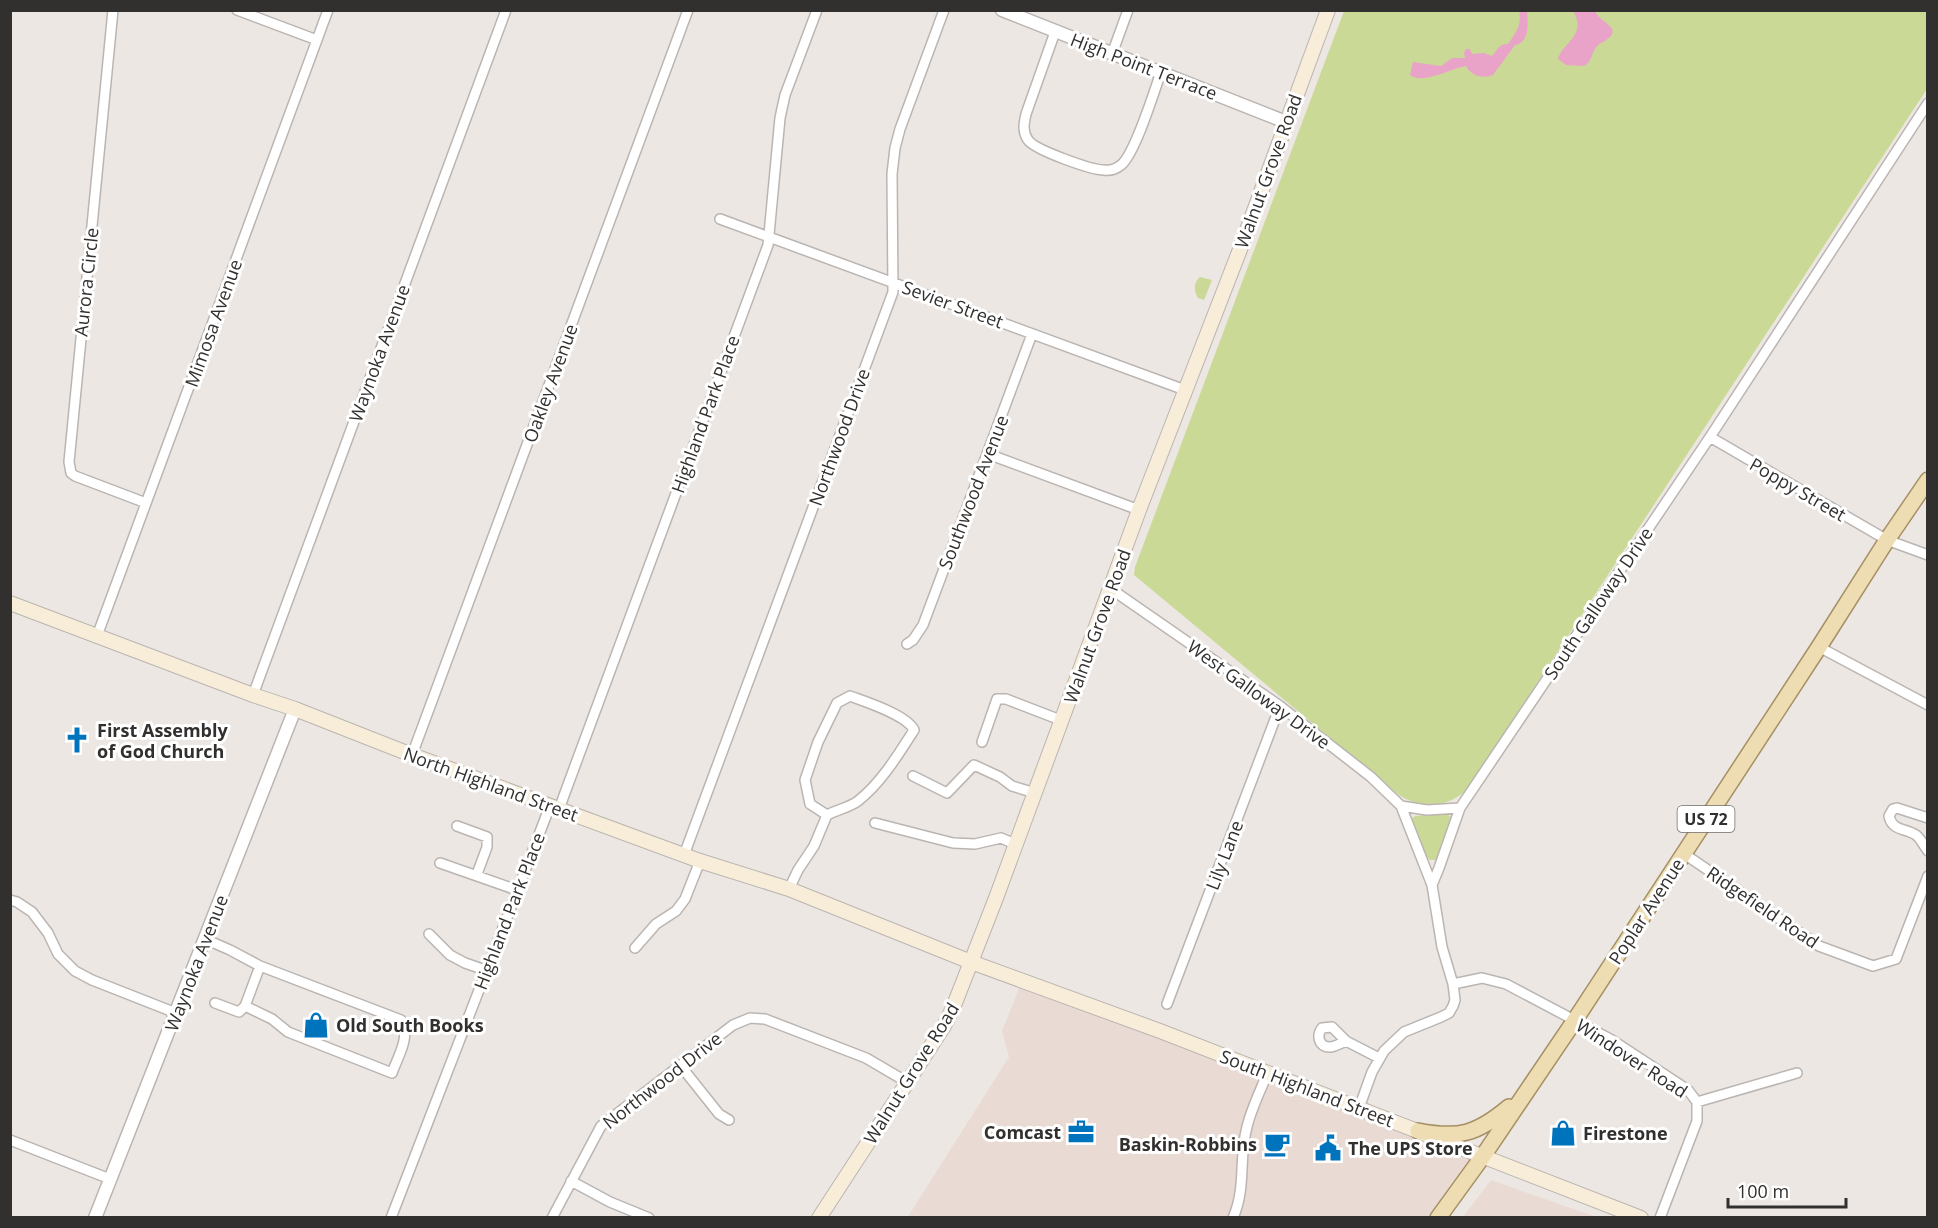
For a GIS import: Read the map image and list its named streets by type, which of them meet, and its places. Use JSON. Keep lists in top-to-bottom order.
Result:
{
  "streets": {
    "main road": [
      "Walnut Grove Road",
      "North Highland Street",
      "US 72",
      "Poplar Avenue",
      "South Highland Street"
    ],
    "street": [
      "High Point Terrace",
      "Aurora Circle",
      "Sevier Street",
      "Mimosa Avenue",
      "Waynoka Avenue",
      "Oakley Avenue",
      "Highland Park Place",
      "Northwood Drive",
      "Poppy Street",
      "Southwood Avenue",
      "South Galloway Drive",
      "West Galloway Drive",
      "Lily Lane",
      "Ridgefield Road",
      "Windover Road"
    ]
  },
  "crossings": [
    ["High Point Terrace", "Walnut Grove Road"],
    ["Walnut Grove Road", "Sevier Street"],
    ["Walnut Grove Road", "Northwood Drive"],
    ["Walnut Grove Road", "West Galloway Drive"],
    ["Walnut Grove Road", "North Highland Street"],
    ["Walnut Grove Road", "South Highland Street"],
    ["Aurora Circle", "Mimosa Avenue"],
    ["Sevier Street", "Highland Park Place"],
    ["Sevier Street", "Northwood Drive"],
    ["Sevier Street", "Southwood Avenue"],
    ["Mimosa Avenue", "North Highland Street"],
    ["Waynoka Avenue", "North Highland Street"],
    ["Oakley Avenue", "North Highland Street"],
    ["Highland Park Place", "North Highland Street"],
    ["Northwood Drive", "North Highland Street"],
    ["Poppy Street", "South Galloway Drive"],
    ["Poppy Street", "Poplar Avenue"],
    ["South Galloway Drive", "West Galloway Drive"],
    ["West Galloway Drive", "Lily Lane"],
    ["North Highland Street", "South Highland Street"],
    ["Ridgefield Road", "Poplar Avenue"],
    ["Poplar Avenue", "Windover Road"],
    ["Poplar Avenue", "South Highland Street"]
  ],
  "places": {
    "church": ["First Assembly of God Church"],
    "shop": ["Old South Books", "Firestone"],
    "office": ["Comcast"],
    "cafe": ["Baskin-Robbins"],
    "public building": ["The UPS Store"]
  },
  "scale_bar": "100 m"
}
